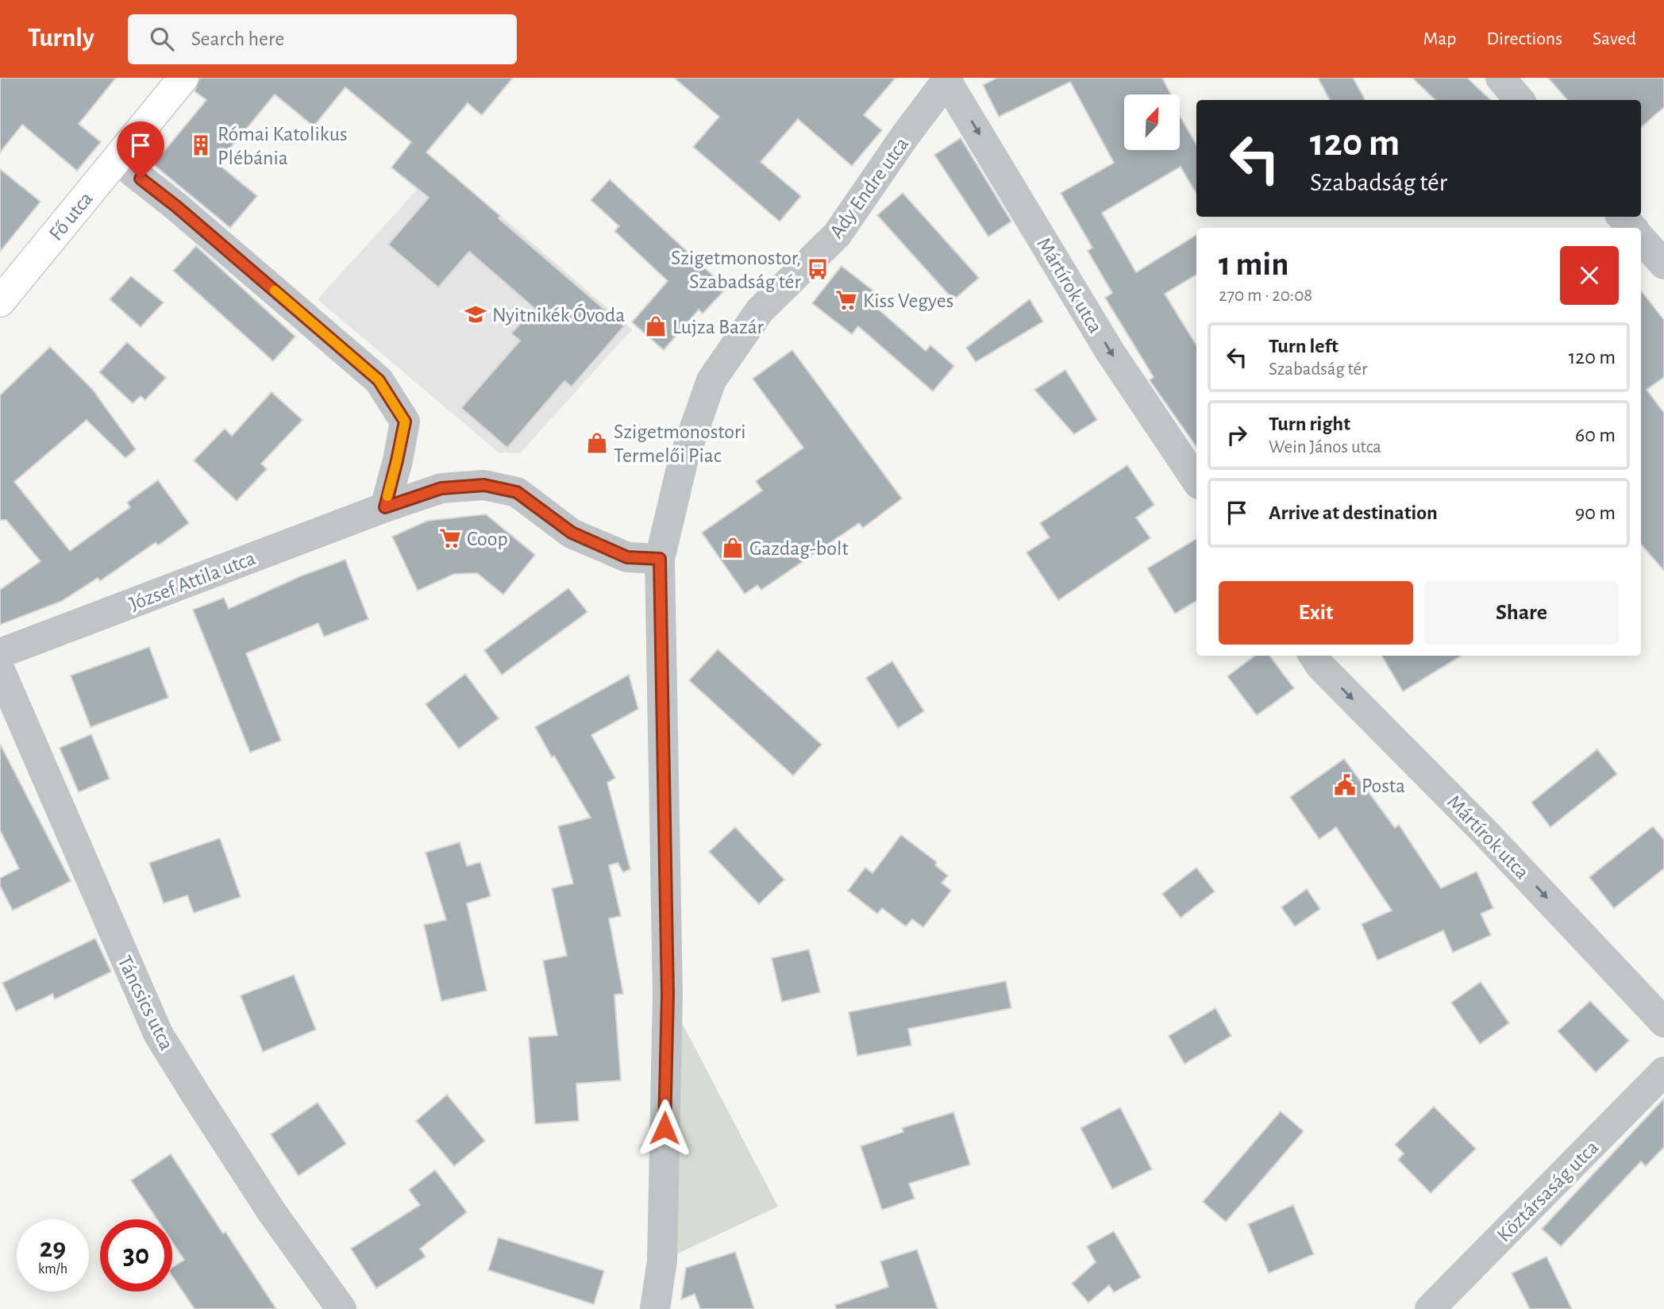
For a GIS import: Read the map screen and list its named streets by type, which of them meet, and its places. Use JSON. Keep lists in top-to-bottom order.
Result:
{
  "streets": {
    "main road": ["Fő utca"],
    "street": [
      "Ady Endre utca",
      "Mártírok utca",
      "József Attila utca",
      "Táncsics utca",
      "Köztársaság utca"
    ]
  },
  "crossings": [
    ["Ady Endre utca", "Mártírok utca"],
    ["Ady Endre utca", "József Attila utca"]
  ],
  "one_way": ["Mártírok utca"],
  "places": {
    "building": ["Római Katolikus Plébánia"],
    "bus stop": ["Szigetmonostor, Szabadság tér"],
    "supermarket": ["Kiss Vegyes", "Coop"],
    "school or university": ["Nyitnikék Óvoda"],
    "shop": ["Lujza Bazár", "Szigetmonostori Termelői Piac", "Gazdag-bolt"],
    "public building": ["Posta"]
  },
  "north": "top right",
  "page": {
    "header": "Turnly",
    "search": "Search here",
    "nav": ["Map", "Directions", "Saved"],
    "turn": ["120 m", "Szabadság tér"],
    "heading": ["1 min", "270 m · 20:08"],
    "list": [
      {
        "name": "Turn left",
        "note": "Szabadság tér",
        "value": "120 m"
      },
      {
        "name": "Turn right",
        "note": "Wein János utca",
        "value": "60 m"
      },
      {
        "name": "Arrive at destination",
        "value": "90 m"
      }
    ],
    "buttons": ["Exit", "Share"],
    "speed": "29 km/h",
    "limit": "30"
  }
}
